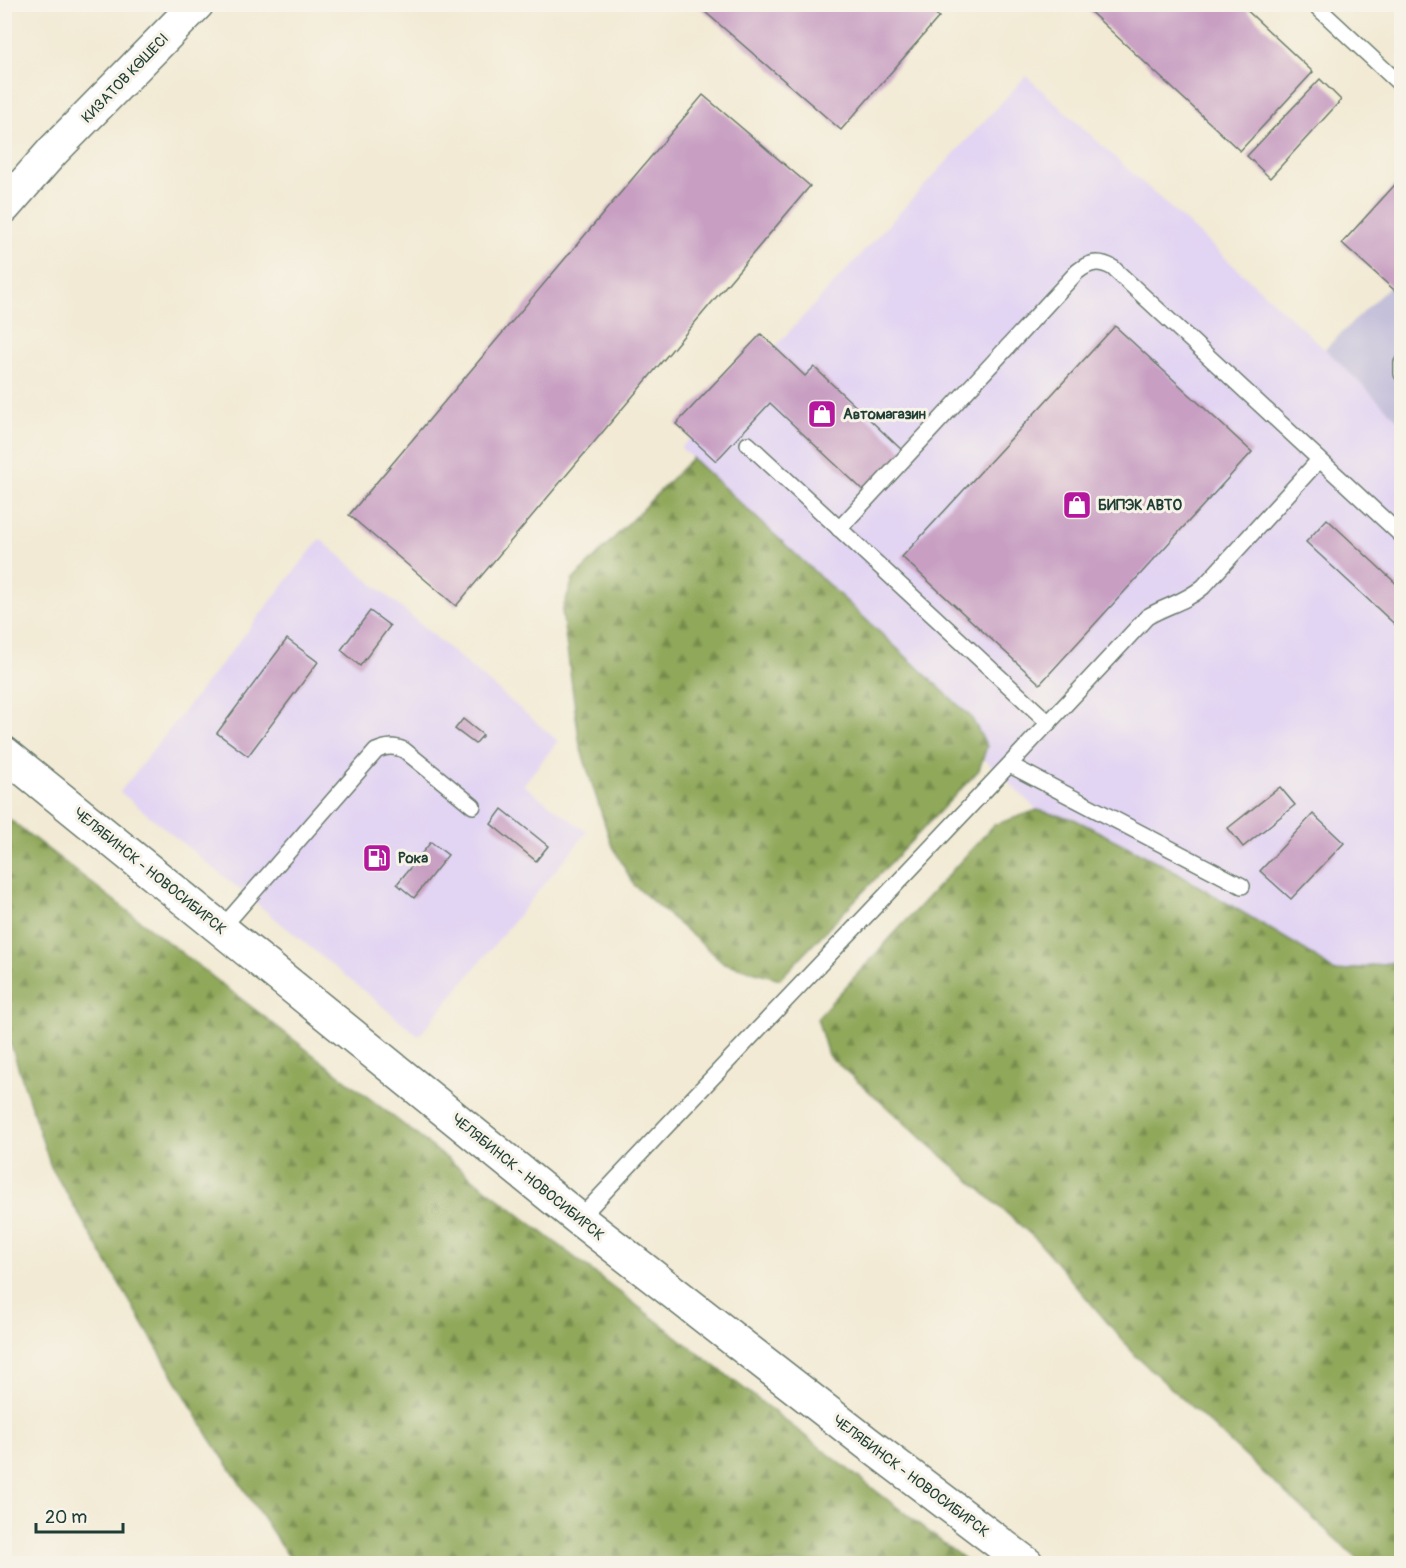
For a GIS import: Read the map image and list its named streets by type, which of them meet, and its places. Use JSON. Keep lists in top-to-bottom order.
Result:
{
  "streets": {
    "main road": ["КИЗАТОВ КӨШЕСІ", "ЧЕЛЯБИНСК - НОВОСИБИРСК"]
  },
  "places": {
    "shop": ["Автомагазин", "БИПЭК АВТО"],
    "fuel station": ["Рока"]
  },
  "scale_bar": "20 m"
}
